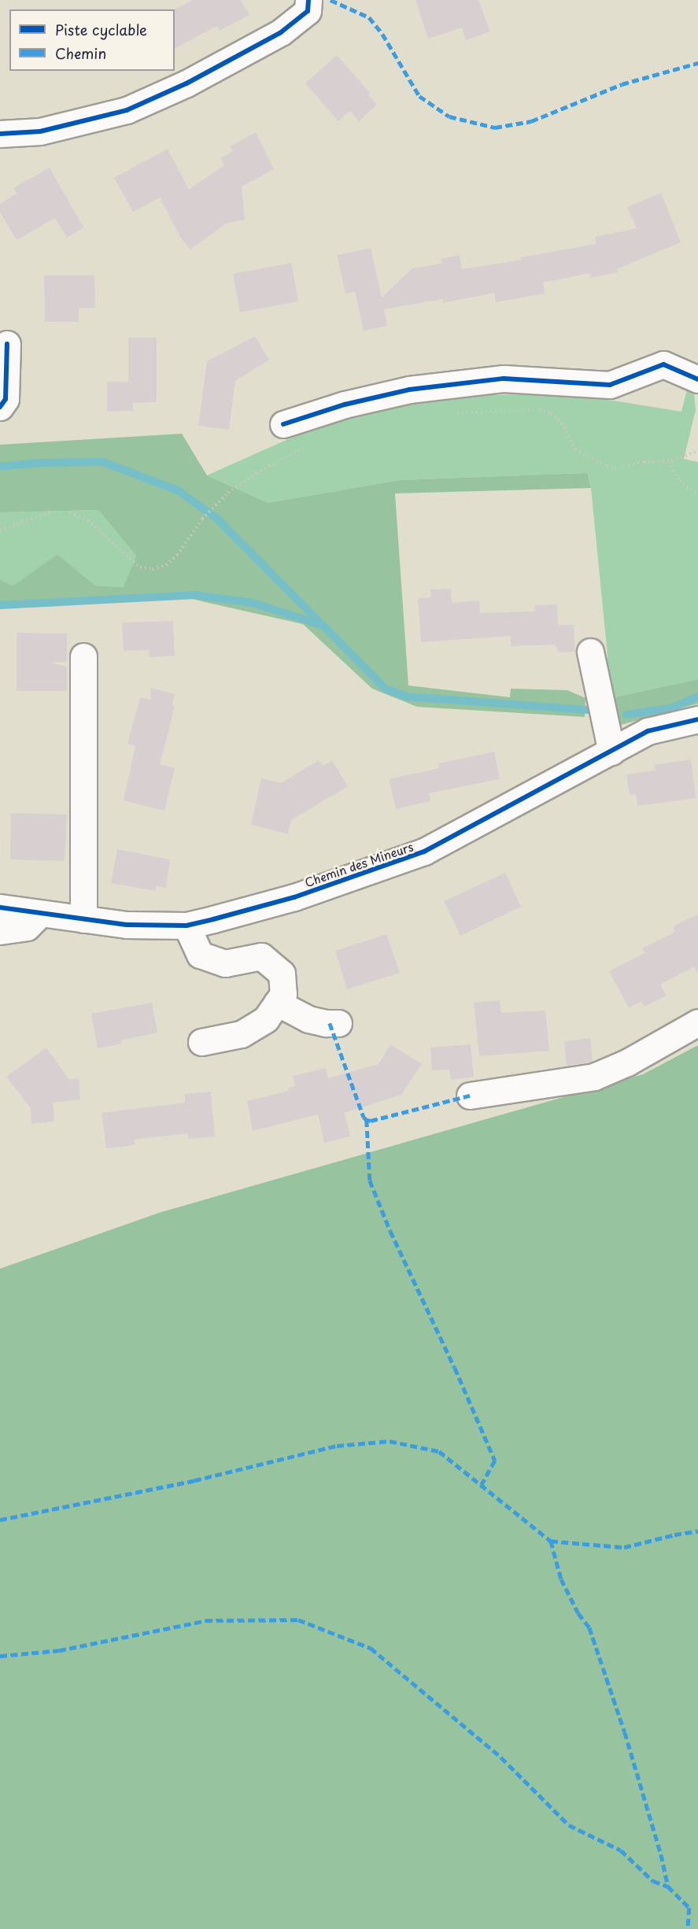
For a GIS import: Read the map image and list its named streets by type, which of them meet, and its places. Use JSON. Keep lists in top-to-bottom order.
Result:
{
  "streets": {
    "street": ["Chemin des Mineurs"]
  },
  "legend": ["Piste cyclable", "Chemin"]
}
